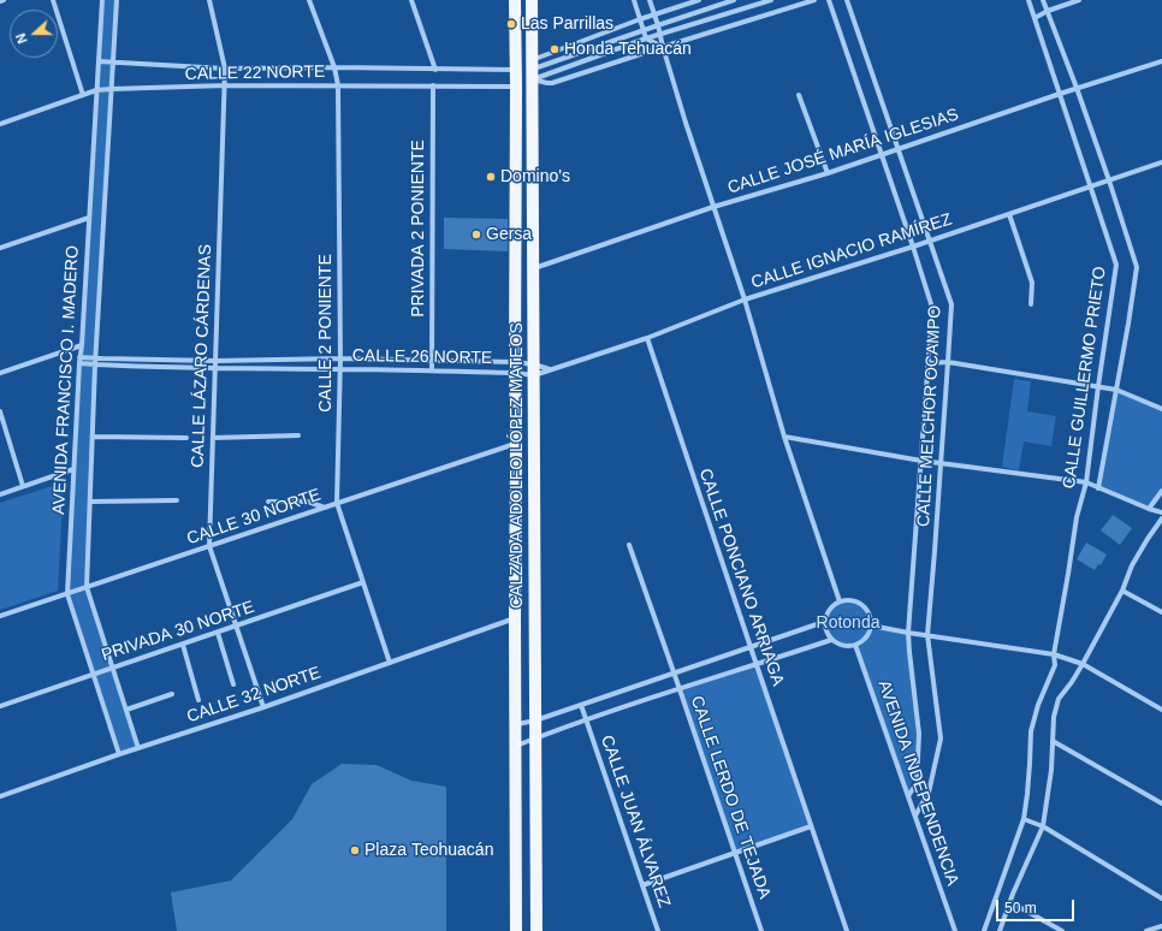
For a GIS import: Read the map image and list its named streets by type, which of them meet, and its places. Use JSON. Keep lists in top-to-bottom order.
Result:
{
  "streets": {
    "main road": ["CALZADA ADOLFO LÓPEZ MATEOS"],
    "street": [
      "CALLE 22 NORTE",
      "CALLE JOSÉ MARÍA IGLESIAS",
      "PRIVADA 2 PONIENTE",
      "CALLE IGNACIO RAMÍREZ",
      "CALLE 2 PONIENTE",
      "CALLE LÁZARO CÁRDENAS",
      "CALLE 26 NORTE",
      "CALLE GUILLERMO PRIETO",
      "AVENIDA FRANCISCO I. MADERO",
      "CALLE MELCHOR OCAMPO",
      "CALLE 30 NORTE",
      "CALLE PONCIANO ARRIAGA",
      "PRIVADA 30 NORTE",
      "CALLE 32 NORTE",
      "AVENIDA INDEPENDENCIA",
      "CALLE LERDO DE TEJADA",
      "CALLE JUAN ÁLVAREZ"
    ]
  },
  "crossings": [
    ["CALLE 22 NORTE", "PRIVADA 2 PONIENTE"],
    ["CALLE 22 NORTE", "CALLE 2 PONIENTE"],
    ["CALLE 22 NORTE", "CALLE LÁZARO CÁRDENAS"],
    ["CALLE 22 NORTE", "AVENIDA FRANCISCO I. MADERO"],
    ["CALLE 22 NORTE", "CALZADA ADOLFO LÓPEZ MATEOS"],
    ["CALLE JOSÉ MARÍA IGLESIAS", "CALLE GUILLERMO PRIETO"],
    ["CALLE JOSÉ MARÍA IGLESIAS", "CALLE MELCHOR OCAMPO"],
    ["CALLE JOSÉ MARÍA IGLESIAS", "CALZADA ADOLFO LÓPEZ MATEOS"],
    ["PRIVADA 2 PONIENTE", "CALLE 26 NORTE"],
    ["CALLE IGNACIO RAMÍREZ", "CALLE 26 NORTE"],
    ["CALLE IGNACIO RAMÍREZ", "CALLE GUILLERMO PRIETO"],
    ["CALLE IGNACIO RAMÍREZ", "CALLE MELCHOR OCAMPO"],
    ["CALLE IGNACIO RAMÍREZ", "CALZADA ADOLFO LÓPEZ MATEOS"],
    ["CALLE IGNACIO RAMÍREZ", "CALLE PONCIANO ARRIAGA"],
    ["CALLE 2 PONIENTE", "CALLE 26 NORTE"],
    ["CALLE 2 PONIENTE", "CALLE 30 NORTE"],
    ["CALLE 2 PONIENTE", "PRIVADA 30 NORTE"],
    ["CALLE 2 PONIENTE", "CALLE 32 NORTE"],
    ["CALLE LÁZARO CÁRDENAS", "CALLE 26 NORTE"],
    ["CALLE LÁZARO CÁRDENAS", "CALLE 30 NORTE"],
    ["CALLE LÁZARO CÁRDENAS", "PRIVADA 30 NORTE"],
    ["CALLE LÁZARO CÁRDENAS", "CALLE 32 NORTE"],
    ["CALLE 26 NORTE", "AVENIDA FRANCISCO I. MADERO"],
    ["CALLE 26 NORTE", "CALZADA ADOLFO LÓPEZ MATEOS"],
    ["AVENIDA FRANCISCO I. MADERO", "CALLE 30 NORTE"],
    ["AVENIDA FRANCISCO I. MADERO", "PRIVADA 30 NORTE"],
    ["AVENIDA FRANCISCO I. MADERO", "CALLE 32 NORTE"],
    ["CALLE MELCHOR OCAMPO", "AVENIDA INDEPENDENCIA"],
    ["CALZADA ADOLFO LÓPEZ MATEOS", "CALLE 30 NORTE"],
    ["CALZADA ADOLFO LÓPEZ MATEOS", "CALLE 32 NORTE"]
  ],
  "parks": ["Rotonda"],
  "places": [
    "Las Parrillas",
    "Honda Tehuacán",
    "Domino's",
    "Gersa",
    "Plaza Teohuacán"
  ],
  "scale_bar": "50 m",
  "north": "left"
}
